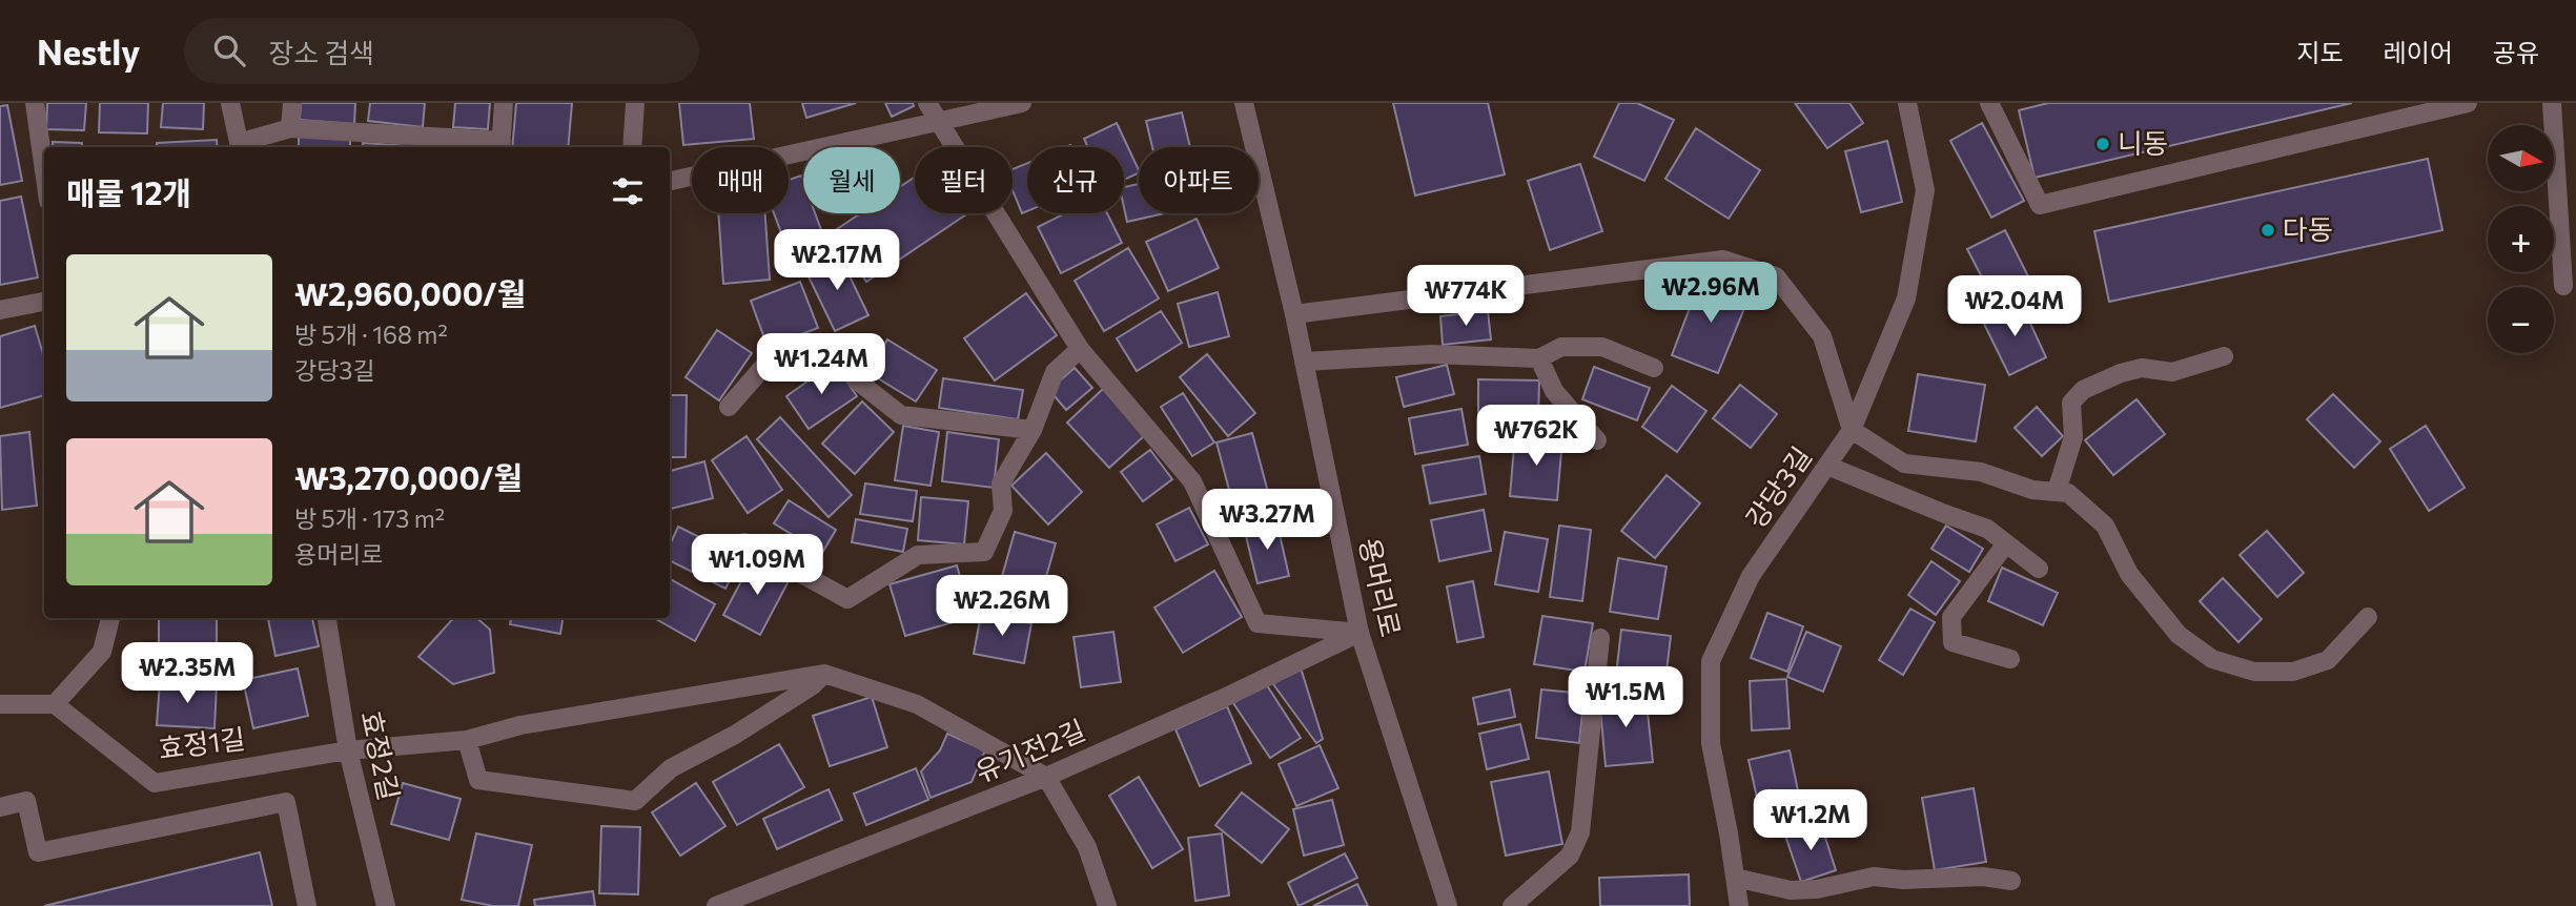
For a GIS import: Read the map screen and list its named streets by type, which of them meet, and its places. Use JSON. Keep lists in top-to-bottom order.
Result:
{
  "streets": {
    "street": [
      "강당3길",
      "용머리로",
      "효정1길",
      "유기전2길",
      "효정2길"
    ]
  },
  "crossings": [
    ["용머리로", "유기전2길"],
    ["효정1길", "효정2길"]
  ],
  "places": ["니동", "다동"],
  "north": "right",
  "page": {
    "header": "Nestly",
    "search": "장소 검색",
    "nav": ["지도", "레이어", "공유"],
    "map_buttons": ["+", "−"],
    "chip": [
      "매매",
      "월세",
      "필터",
      "신규",
      "아파트"
    ],
    "heading": "매물 12개",
    "price": [
      "₩2.17M",
      "₩2.96M",
      "₩774K",
      "₩2.04M",
      "₩1.24M",
      "₩762K",
      "₩3.27M",
      "₩1.09M",
      "₩2.26M",
      "₩2.35M",
      "₩1.5M",
      "₩1.2M"
    ],
    "list": [
      {
        "name": "₩2,960,000/월",
        "note": "방 5개 · 168 m² · 강당3길"
      },
      {
        "name": "₩3,270,000/월",
        "note": "방 5개 · 173 m² · 용머리로"
      }
    ]
  }
}
